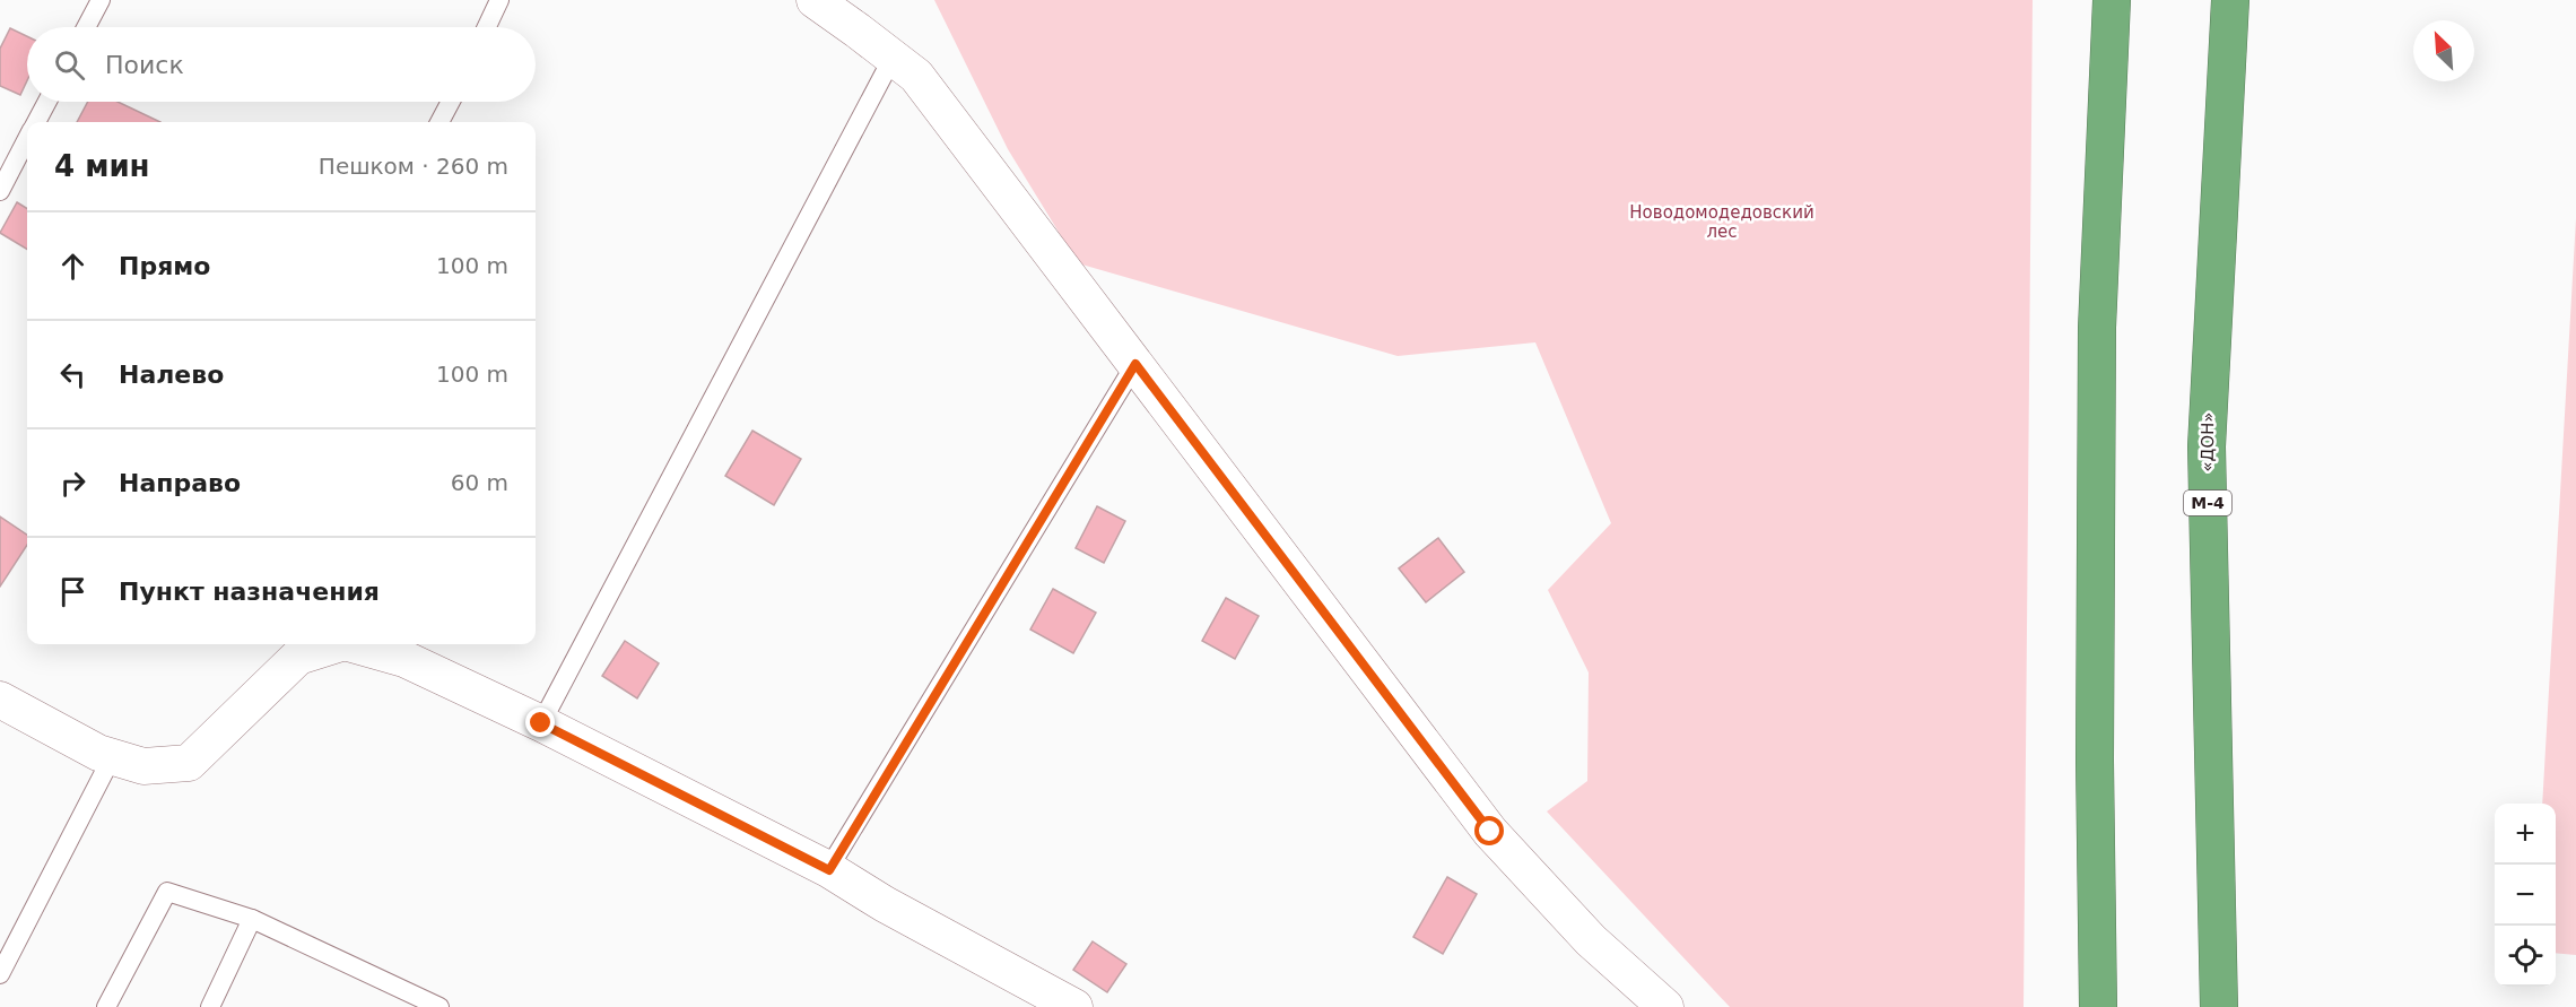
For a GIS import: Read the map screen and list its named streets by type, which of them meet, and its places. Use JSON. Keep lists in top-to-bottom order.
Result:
{
  "streets": {
    "highway": ["«ДОН»", "М-4"]
  },
  "parks": ["Новодомодедовский лес"],
  "north": "top left",
  "page": {
    "search": "Поиск",
    "heading": ["4 мин", "Пешком · 260 m"],
    "list": [
      ["Прямо", "100 m"],
      ["Налево", "100 m"],
      ["Направо", "60 m"],
      "Пункт назначения"
    ],
    "map_buttons": ["+", "−"]
  }
}
